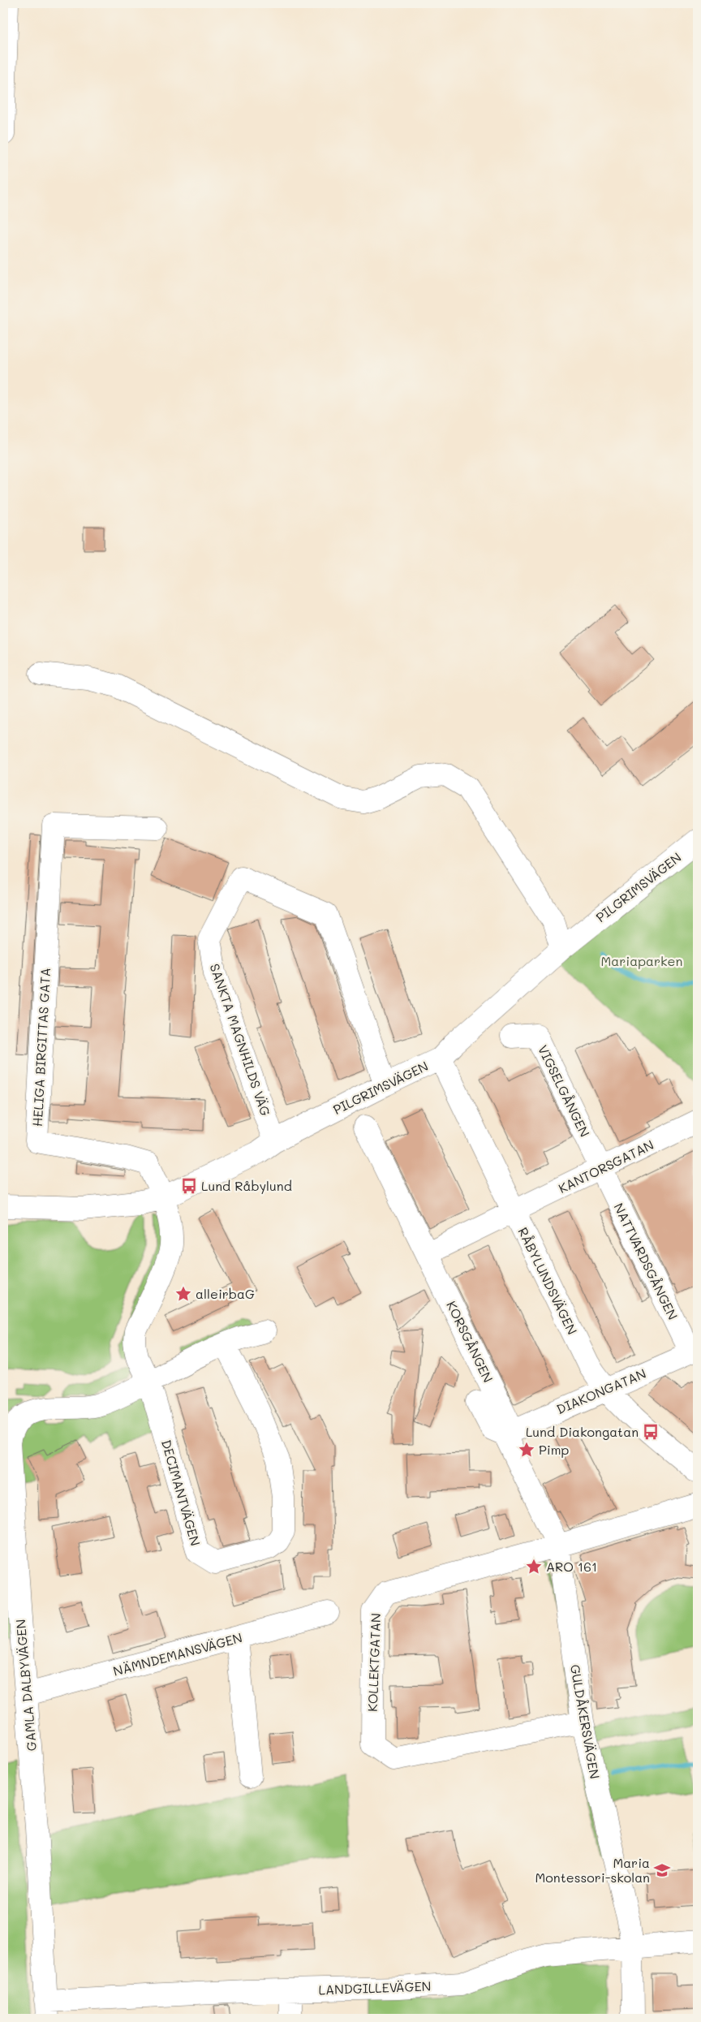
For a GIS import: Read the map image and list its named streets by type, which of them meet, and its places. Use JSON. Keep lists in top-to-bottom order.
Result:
{
  "streets": {
    "street": [
      "PILGRIMSVÄGEN",
      "SANKTA MAGNHILDS VÄG",
      "HELIGA BIRGITTAS GATA",
      "VIGSELGÅNGEN",
      "KANTORSGATAN",
      "NATTVARDSGÅNGEN",
      "RÅBYLUNDSVÄGEN",
      "KORSGÅNGEN",
      "DIAKONGATAN",
      "DECIMANTVÄGEN",
      "NÄMNDEMANSVÄGEN",
      "KOLLEKTGATAN",
      "GAMLA DALBYVÄGEN",
      "GULDÅKERSVÄGEN",
      "LANDGILLEVÄGEN"
    ]
  },
  "crossings": [
    ["PILGRIMSVÄGEN", "SANKTA MAGNHILDS VÄG"],
    ["PILGRIMSVÄGEN", "HELIGA BIRGITTAS GATA"],
    ["PILGRIMSVÄGEN", "RÅBYLUNDSVÄGEN"],
    ["VIGSELGÅNGEN", "KANTORSGATAN"],
    ["VIGSELGÅNGEN", "NATTVARDSGÅNGEN"],
    ["KANTORSGATAN", "NATTVARDSGÅNGEN"],
    ["KANTORSGATAN", "RÅBYLUNDSVÄGEN"],
    ["NATTVARDSGÅNGEN", "DIAKONGATAN"],
    ["RÅBYLUNDSVÄGEN", "DIAKONGATAN"],
    ["KORSGÅNGEN", "DIAKONGATAN"],
    ["KORSGÅNGEN", "GULDÅKERSVÄGEN"],
    ["DIAKONGATAN", "GULDÅKERSVÄGEN"],
    ["DECIMANTVÄGEN", "GAMLA DALBYVÄGEN"],
    ["NÄMNDEMANSVÄGEN", "GAMLA DALBYVÄGEN"],
    ["KOLLEKTGATAN", "GULDÅKERSVÄGEN"],
    ["GAMLA DALBYVÄGEN", "LANDGILLEVÄGEN"],
    ["GULDÅKERSVÄGEN", "LANDGILLEVÄGEN"]
  ],
  "parks": ["Mariaparken"],
  "places": {
    "bus stop": ["Lund Råbylund", "Lund Diakongatan"],
    "place": ["alleirbaG", "Pimp", "ARO 161"],
    "school or university": ["Maria Montessori-skolan"]
  }
}
